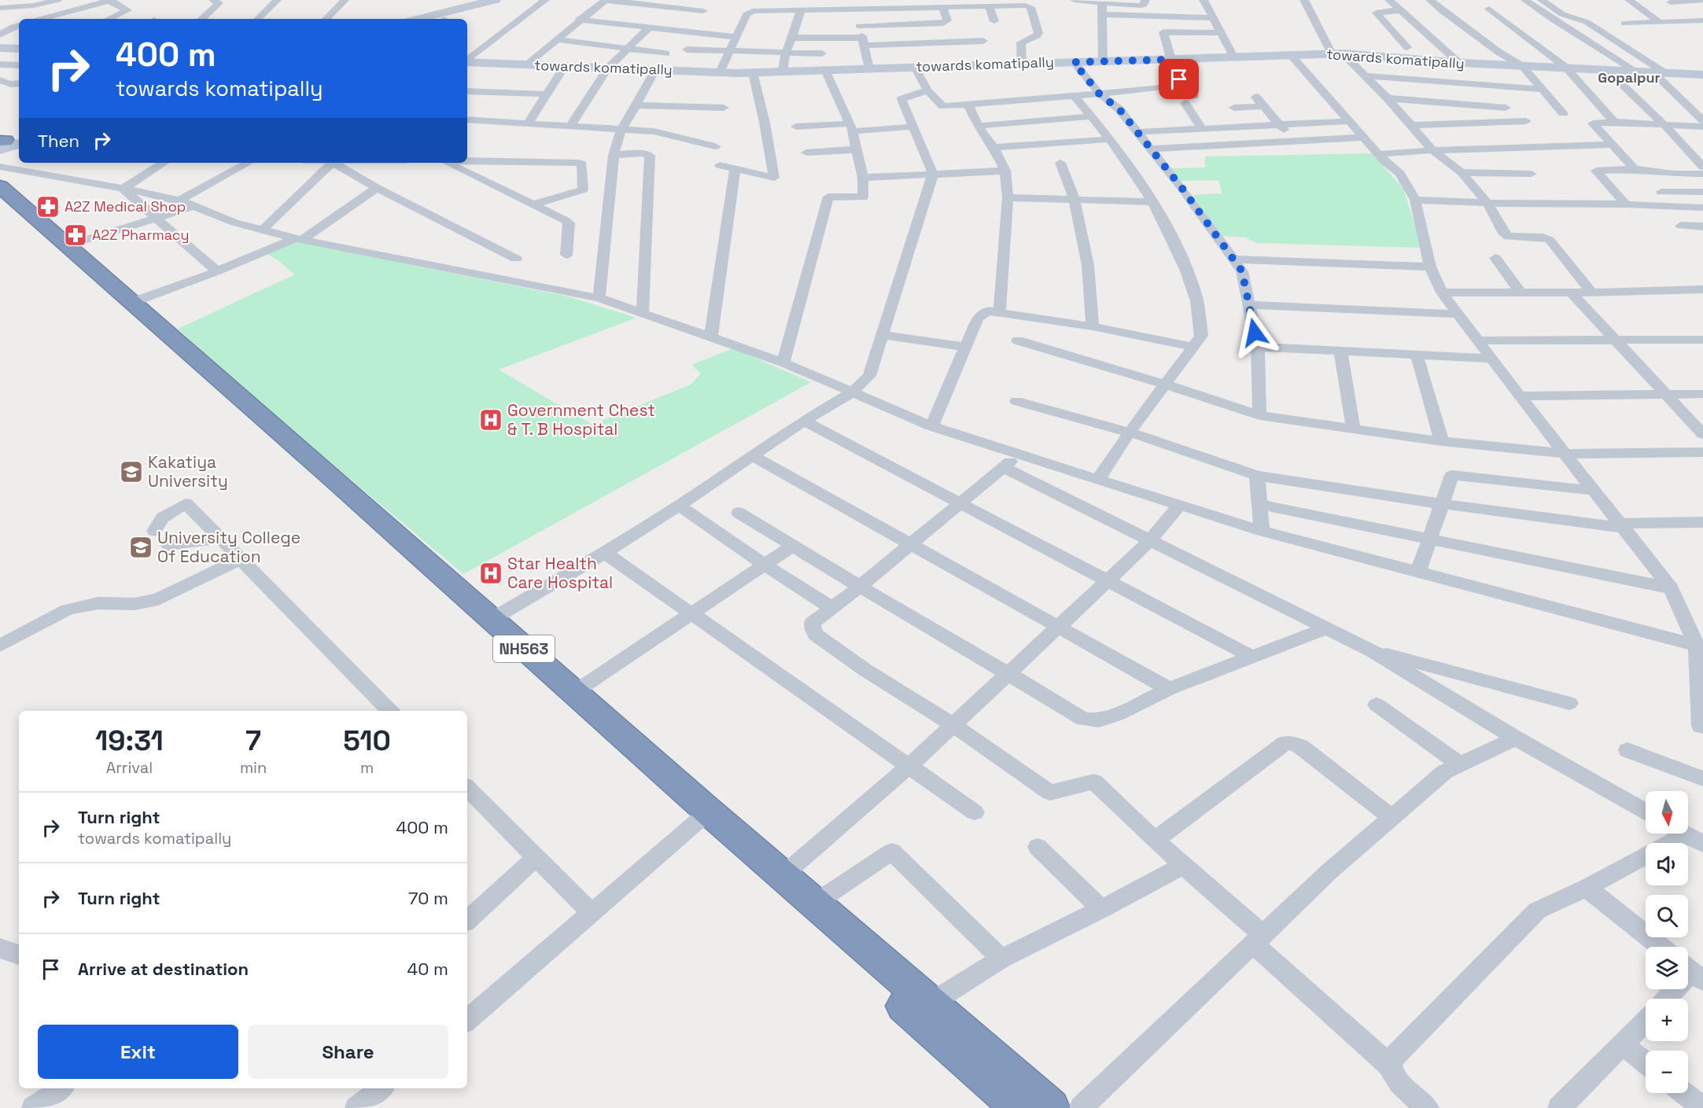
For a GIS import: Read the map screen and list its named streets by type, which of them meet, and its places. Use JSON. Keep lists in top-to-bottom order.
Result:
{
  "streets": {
    "highway": ["NH563"],
    "street": ["towards komatipally"]
  },
  "districts": ["Gopalpur"],
  "places": {
    "pharmacy": ["A2Z Medical Shop", "A2Z Pharmacy"],
    "hospital": ["Government Chest & T. B Hospital", "Star Health Care Hospital"],
    "school or university": ["Kakatiya University", "University College Of Education"]
  },
  "north": "bottom",
  "page": {
    "turn": ["400 m", "towards komatipally"],
    "then": "Then",
    "eta": [
      "19:31",
      "Arrival",
      "7",
      "min",
      "510",
      "m"
    ],
    "map_buttons": ["+", "−"],
    "list": [
      {
        "name": "Turn right",
        "note": "towards komatipally",
        "value": "400 m"
      },
      {
        "name": "Turn right",
        "value": "70 m"
      },
      {
        "name": "Arrive at destination",
        "value": "40 m"
      }
    ],
    "buttons": ["Exit", "Share"]
  }
}
